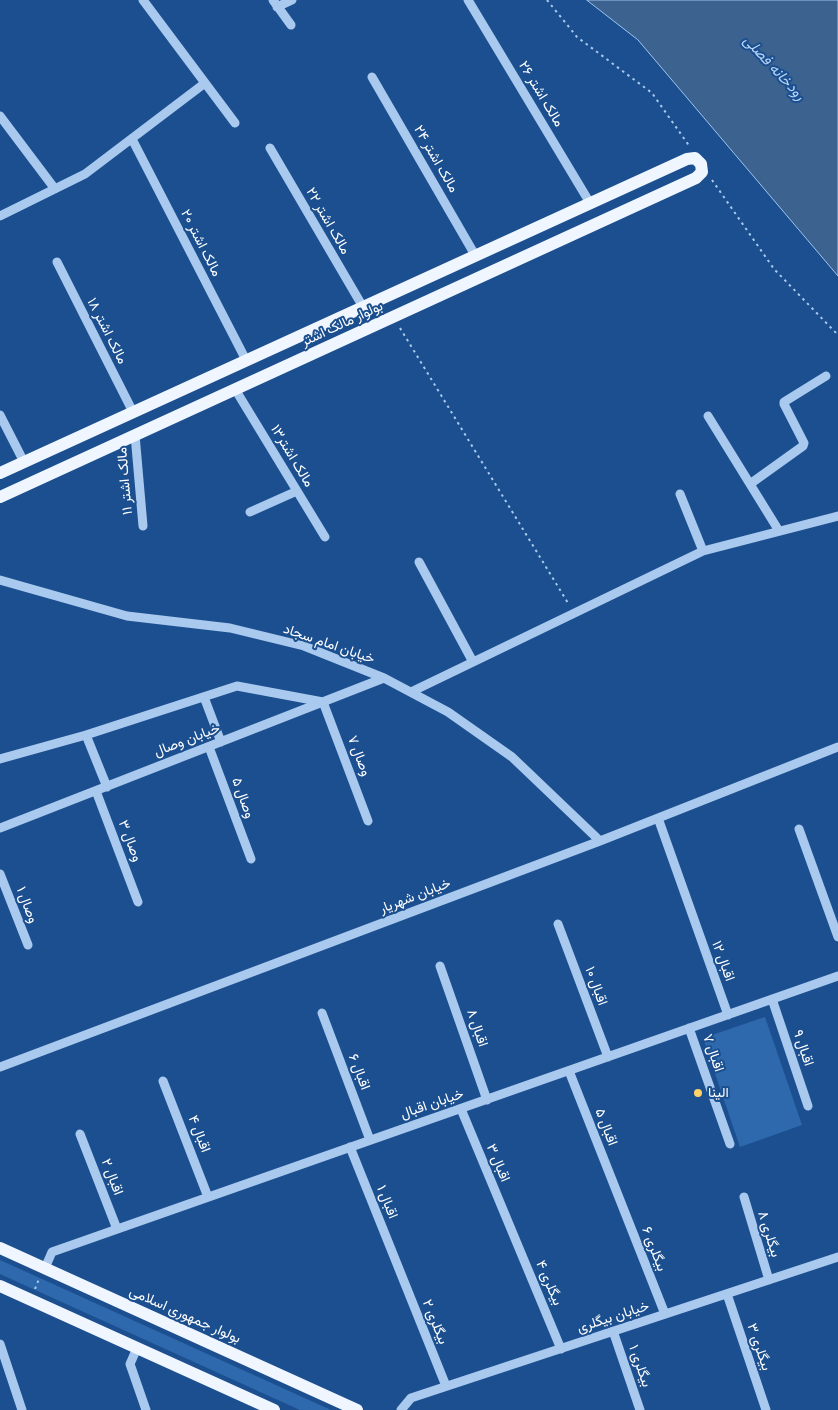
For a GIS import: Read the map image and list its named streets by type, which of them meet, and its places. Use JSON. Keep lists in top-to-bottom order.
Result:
{
  "streets": {
    "main road": ["بولوار مالک اشتر", "بولوار جمهوری اسلامی"],
    "street": [
      "مالک اشتر ۲۶",
      "مالک اشتر ۲۴",
      "مالک اشتر ۲۲",
      "مالک اشتر ۲۰",
      "مالک اشتر ۱۸",
      "مالک اشتر۱۳",
      "مالک اشتر ۱۱",
      "خیابان امام سجاد",
      "خیابان وصال",
      "وصال ۷",
      "وصال ۵",
      "وصال ۳",
      "خیابان شهریار",
      "وصال ۱",
      "اقبال ۱۲",
      "اقبال ۱۰",
      "اقبال ۸",
      "اقبال ۹",
      "اقبال ۷",
      "اقبال ۶",
      "خیابان اقبال",
      "اقبال ۵",
      "اقبال ۴",
      "اقبال ۳",
      "اقبال ۲",
      "اقبال ۱",
      "بیگلری ۸",
      "بیگلری ۶",
      "بیگلری ۴",
      "خیابان بیگلری",
      "بیگلری ۲",
      "بیگلری ۳",
      "بیگلری ۱"
    ]
  },
  "crossings": [
    ["مالک اشتر ۲۶", "بولوار مالک اشتر"],
    ["مالک اشتر ۲۴", "بولوار مالک اشتر"],
    ["مالک اشتر ۲۲", "بولوار مالک اشتر"],
    ["مالک اشتر ۲۰", "بولوار مالک اشتر"],
    ["بولوار مالک اشتر", "مالک اشتر ۱۸"],
    ["بولوار مالک اشتر", "مالک اشتر۱۳"],
    ["بولوار مالک اشتر", "مالک اشتر ۱۱"],
    ["خیابان امام سجاد", "خیابان وصال"],
    ["خیابان امام سجاد", "خیابان شهریار"],
    ["خیابان وصال", "وصال ۷"],
    ["خیابان وصال", "وصال ۵"],
    ["خیابان وصال", "وصال ۳"],
    ["خیابان شهریار", "اقبال ۱۲"],
    ["اقبال ۱۲", "خیابان اقبال"],
    ["اقبال ۱۰", "خیابان اقبال"],
    ["اقبال ۸", "خیابان اقبال"],
    ["اقبال ۹", "خیابان اقبال"],
    ["اقبال ۷", "خیابان اقبال"],
    ["اقبال ۶", "خیابان اقبال"],
    ["خیابان اقبال", "اقبال ۵"],
    ["خیابان اقبال", "اقبال ۴"],
    ["خیابان اقبال", "اقبال ۳"],
    ["خیابان اقبال", "اقبال ۲"],
    ["خیابان اقبال", "اقبال ۱"],
    ["خیابان اقبال", "بولوار جمهوری اسلامی"],
    ["اقبال ۵", "بیگلری ۶"],
    ["اقبال ۳", "بیگلری ۴"],
    ["اقبال ۱", "بیگلری ۲"],
    ["بیگلری ۸", "خیابان بیگلری"],
    ["بیگلری ۶", "خیابان بیگلری"],
    ["بیگلری ۴", "خیابان بیگلری"],
    ["خیابان بیگلری", "بیگلری ۲"],
    ["خیابان بیگلری", "بیگلری ۳"],
    ["خیابان بیگلری", "بیگلری ۱"]
  ],
  "water": ["رودخانه فصلی"],
  "places": ["الینا"]
}
